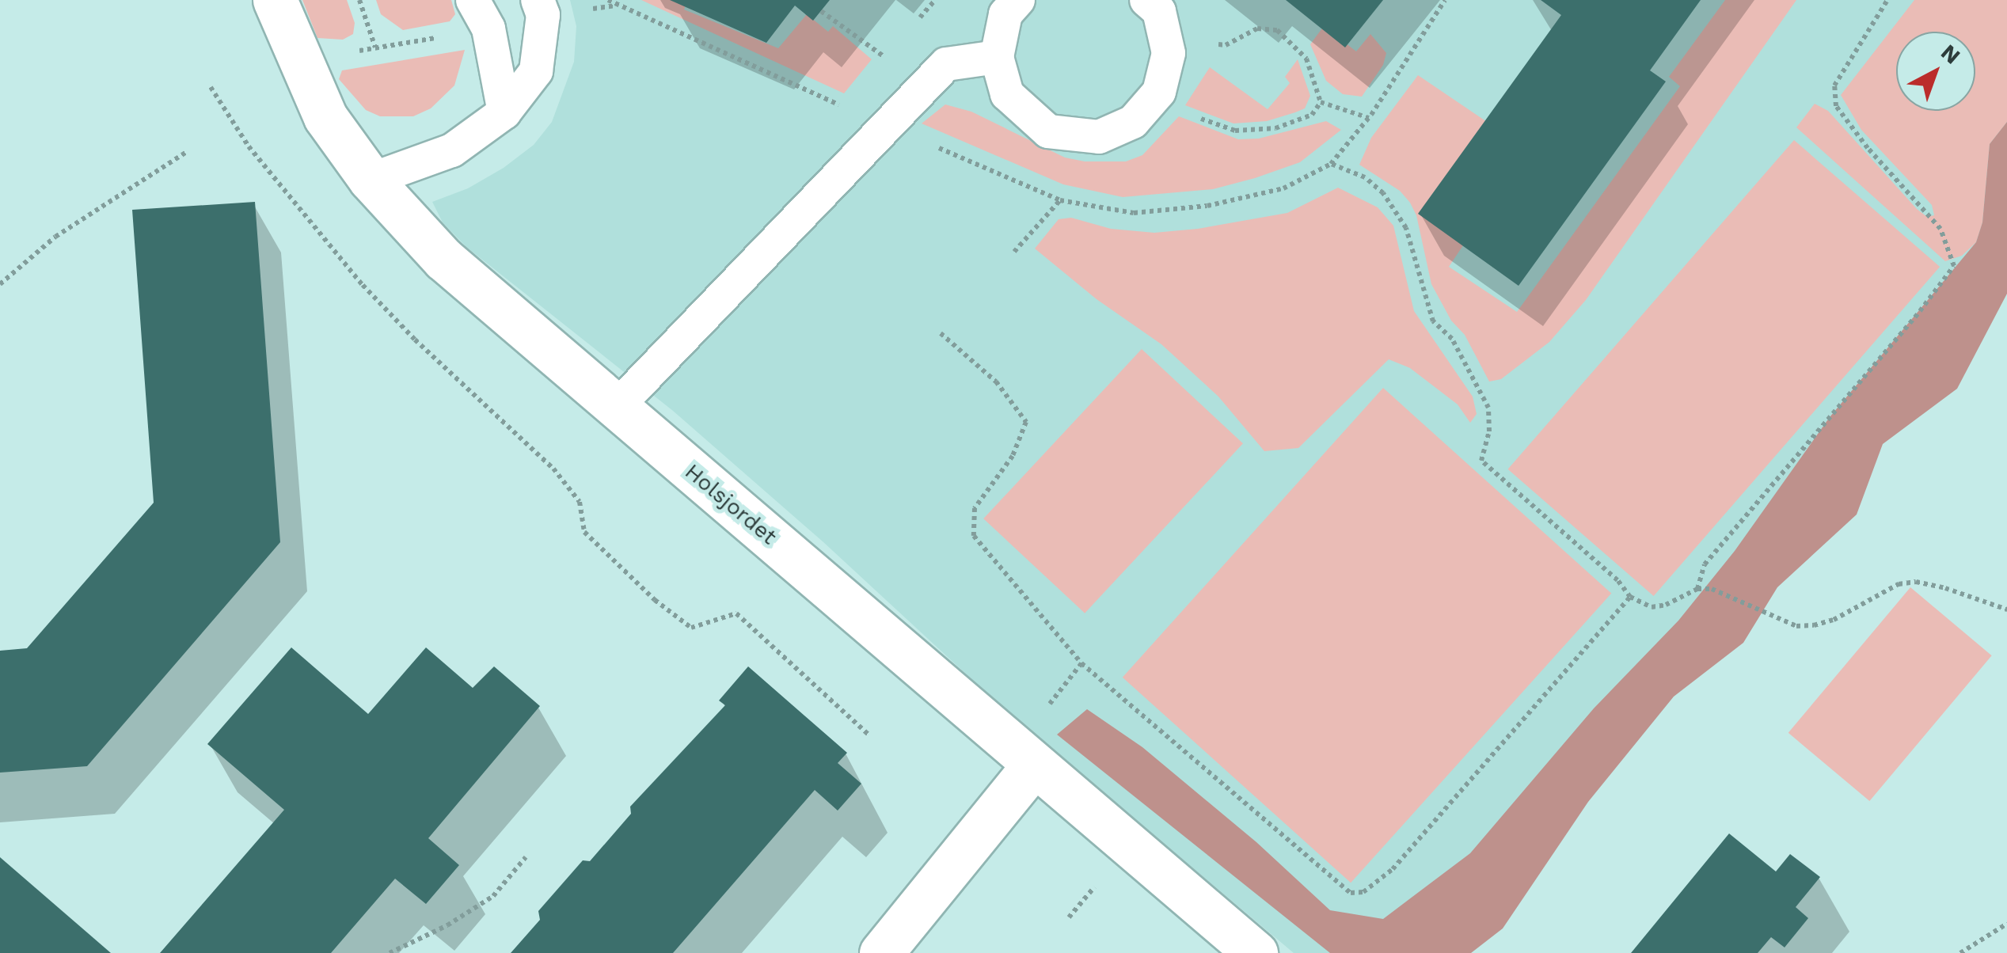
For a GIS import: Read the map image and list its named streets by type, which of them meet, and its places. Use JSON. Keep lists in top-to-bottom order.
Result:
{
  "streets": {
    "street": ["Holsjordet"]
  },
  "north": "top right"
}
